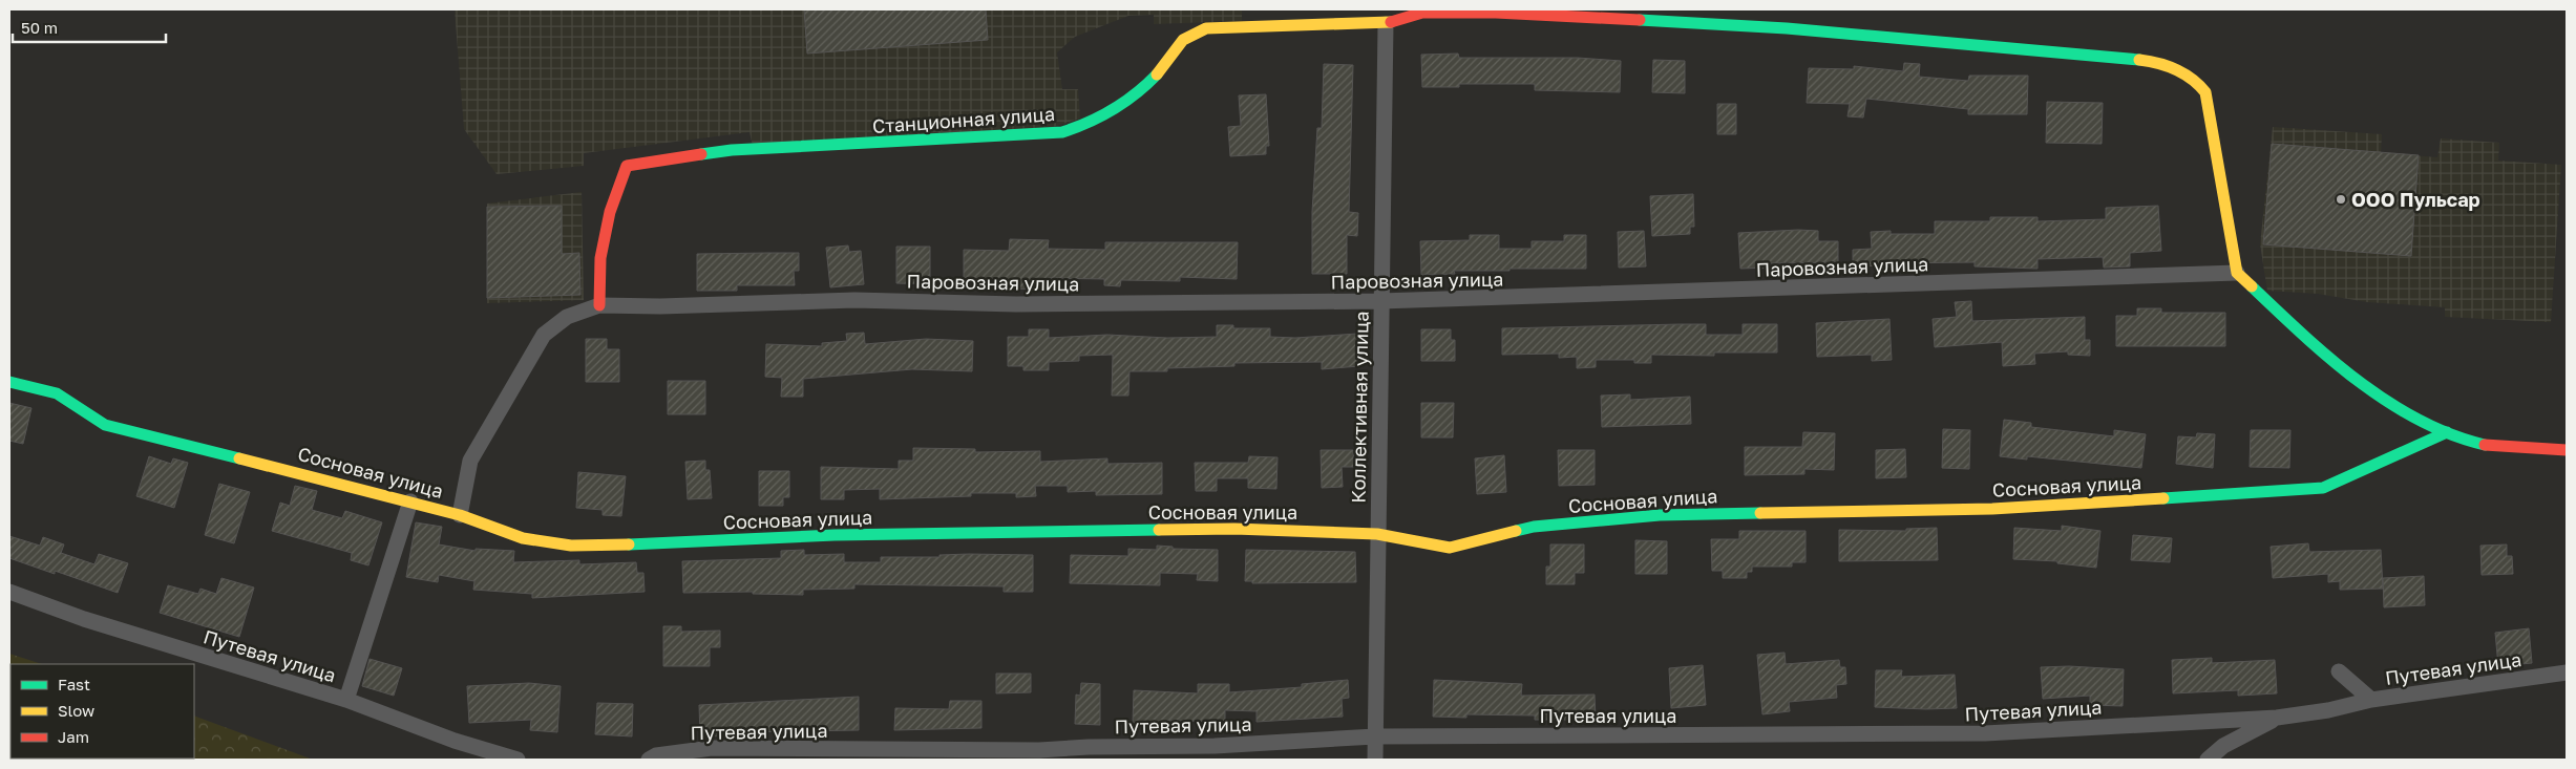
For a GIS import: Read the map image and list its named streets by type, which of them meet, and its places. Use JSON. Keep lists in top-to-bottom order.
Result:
{
  "streets": {
    "street": [
      "Станционная улица",
      "Паровозная улица",
      "Коллективная улица",
      "Сосновая улица",
      "Путевая улица"
    ]
  },
  "crossings": [
    ["Станционная улица", "Паровозная улица"],
    ["Станционная улица", "Коллективная улица"],
    ["Паровозная улица", "Коллективная улица"],
    ["Коллективная улица", "Сосновая улица"],
    ["Коллективная улица", "Путевая улица"]
  ],
  "places": ["ООО Пульсар"],
  "legend": ["Fast", "Slow", "Jam"],
  "scale_bar": "50 m"
}
